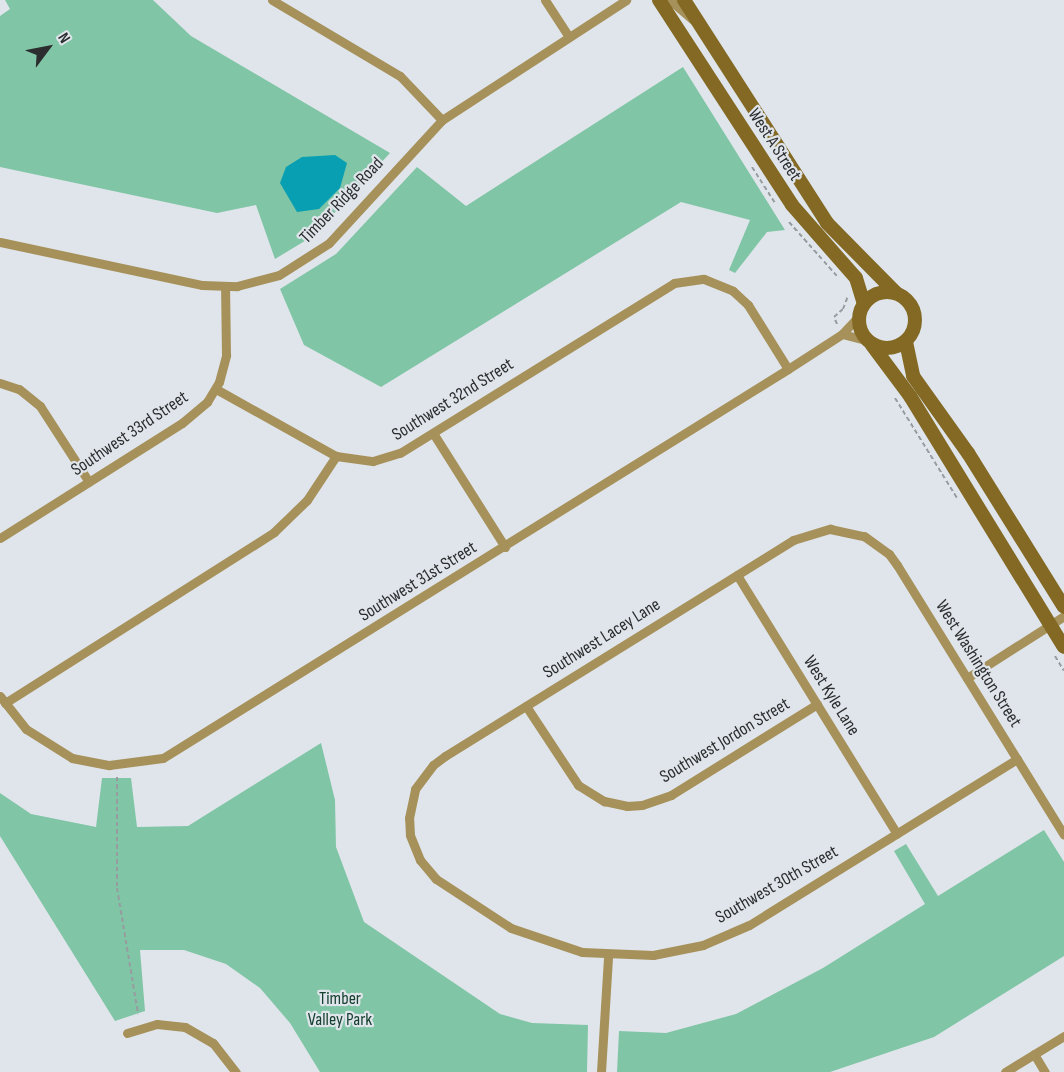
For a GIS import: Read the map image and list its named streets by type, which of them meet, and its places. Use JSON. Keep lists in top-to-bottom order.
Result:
{
  "streets": {
    "main road": ["West A Street"],
    "street": [
      "Timber Ridge Road",
      "Southwest 32nd Street",
      "Southwest 33rd Street",
      "Southwest 31st Street",
      "Southwest Lacey Lane",
      "West Washington Street",
      "West Kyle Lane",
      "Southwest Jordon Street",
      "Southwest 30th Street"
    ]
  },
  "crossings": [
    ["West A Street", "Southwest 31st Street"],
    ["Timber Ridge Road", "Southwest 33rd Street"],
    ["Southwest 32nd Street", "Southwest 33rd Street"],
    ["Southwest 32nd Street", "Southwest 31st Street"],
    ["Southwest Lacey Lane", "West Washington Street"],
    ["Southwest Lacey Lane", "West Kyle Lane"],
    ["Southwest Lacey Lane", "Southwest Jordon Street"],
    ["Southwest Lacey Lane", "Southwest 30th Street"],
    ["West Washington Street", "Southwest 30th Street"],
    ["West Kyle Lane", "Southwest Jordon Street"],
    ["West Kyle Lane", "Southwest 30th Street"]
  ],
  "parks": ["Timber Valley Park"],
  "north": "top right"
}
